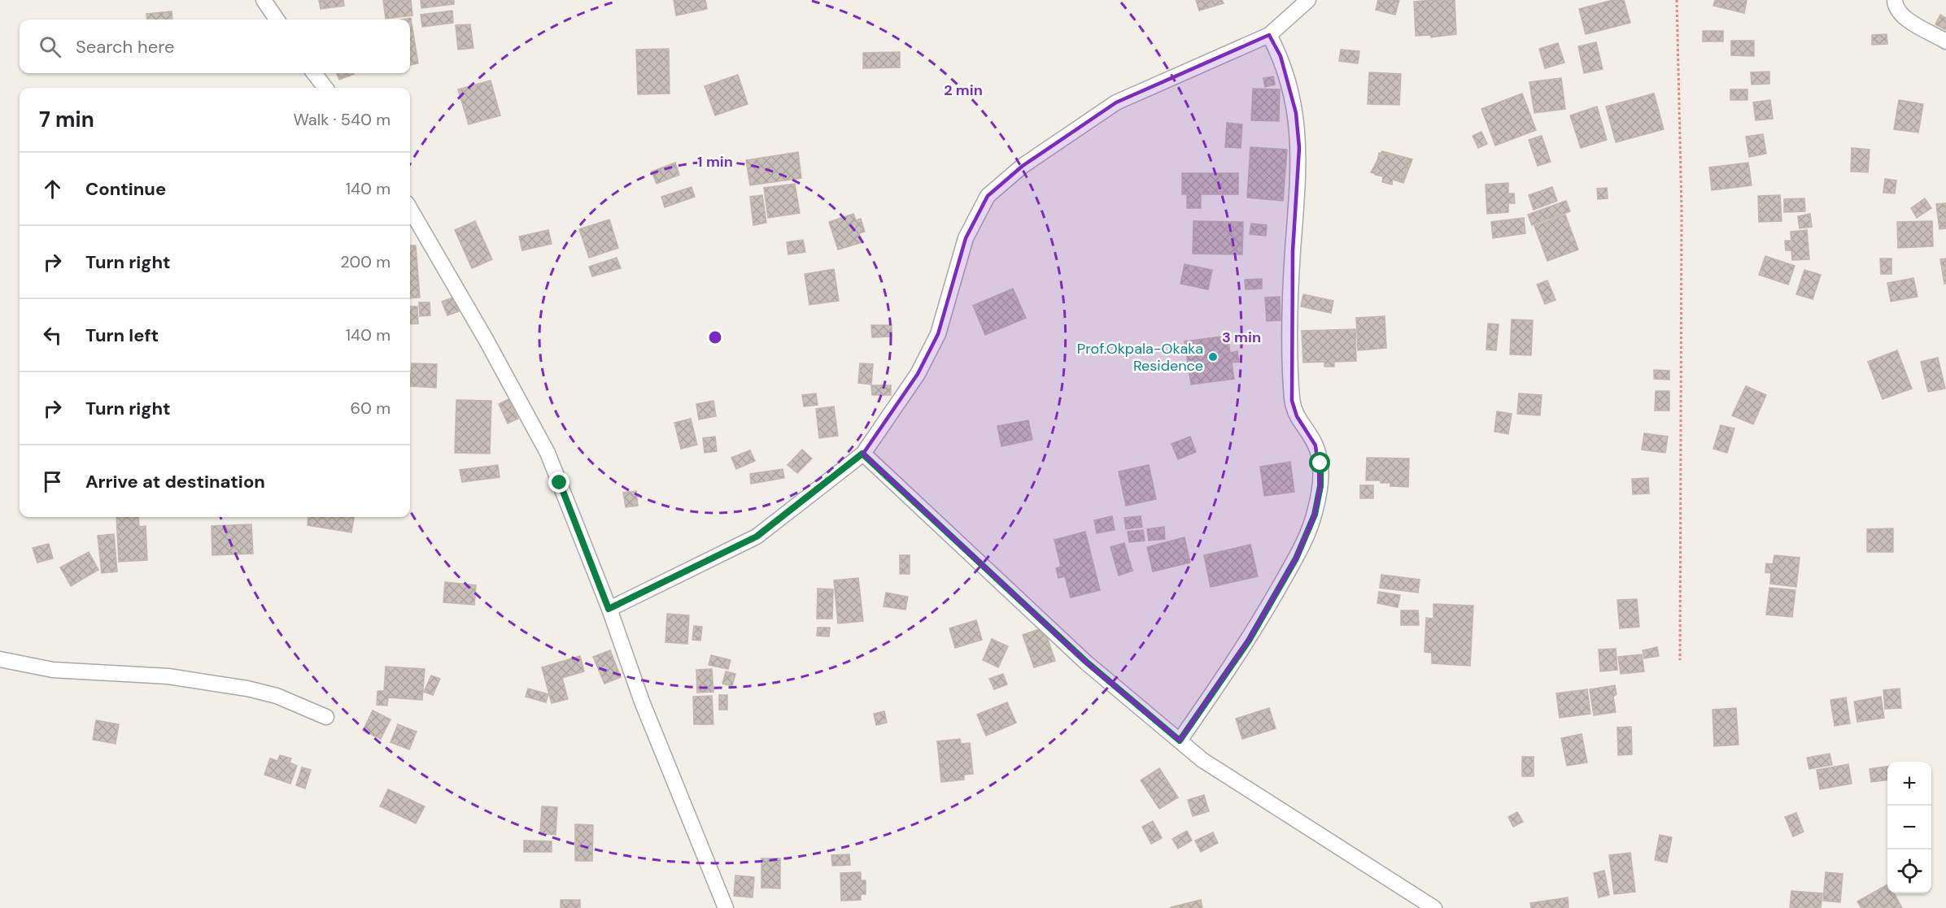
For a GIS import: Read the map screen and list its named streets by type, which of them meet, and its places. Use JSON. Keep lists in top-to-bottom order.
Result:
{
  "places": ["Prof.Okpala-Okaka Residence"],
  "page": {
    "search": "Search here",
    "heading": ["7 min", "Walk · 540 m"],
    "list": [
      ["Continue", "140 m"],
      ["Turn right", "200 m"],
      ["Turn left", "140 m"],
      ["Turn right", "60 m"],
      "Arrive at destination"
    ],
    "map_buttons": ["+", "−"]
  },
  "rings": ["2 min", "1 min", "3 min"]
}
